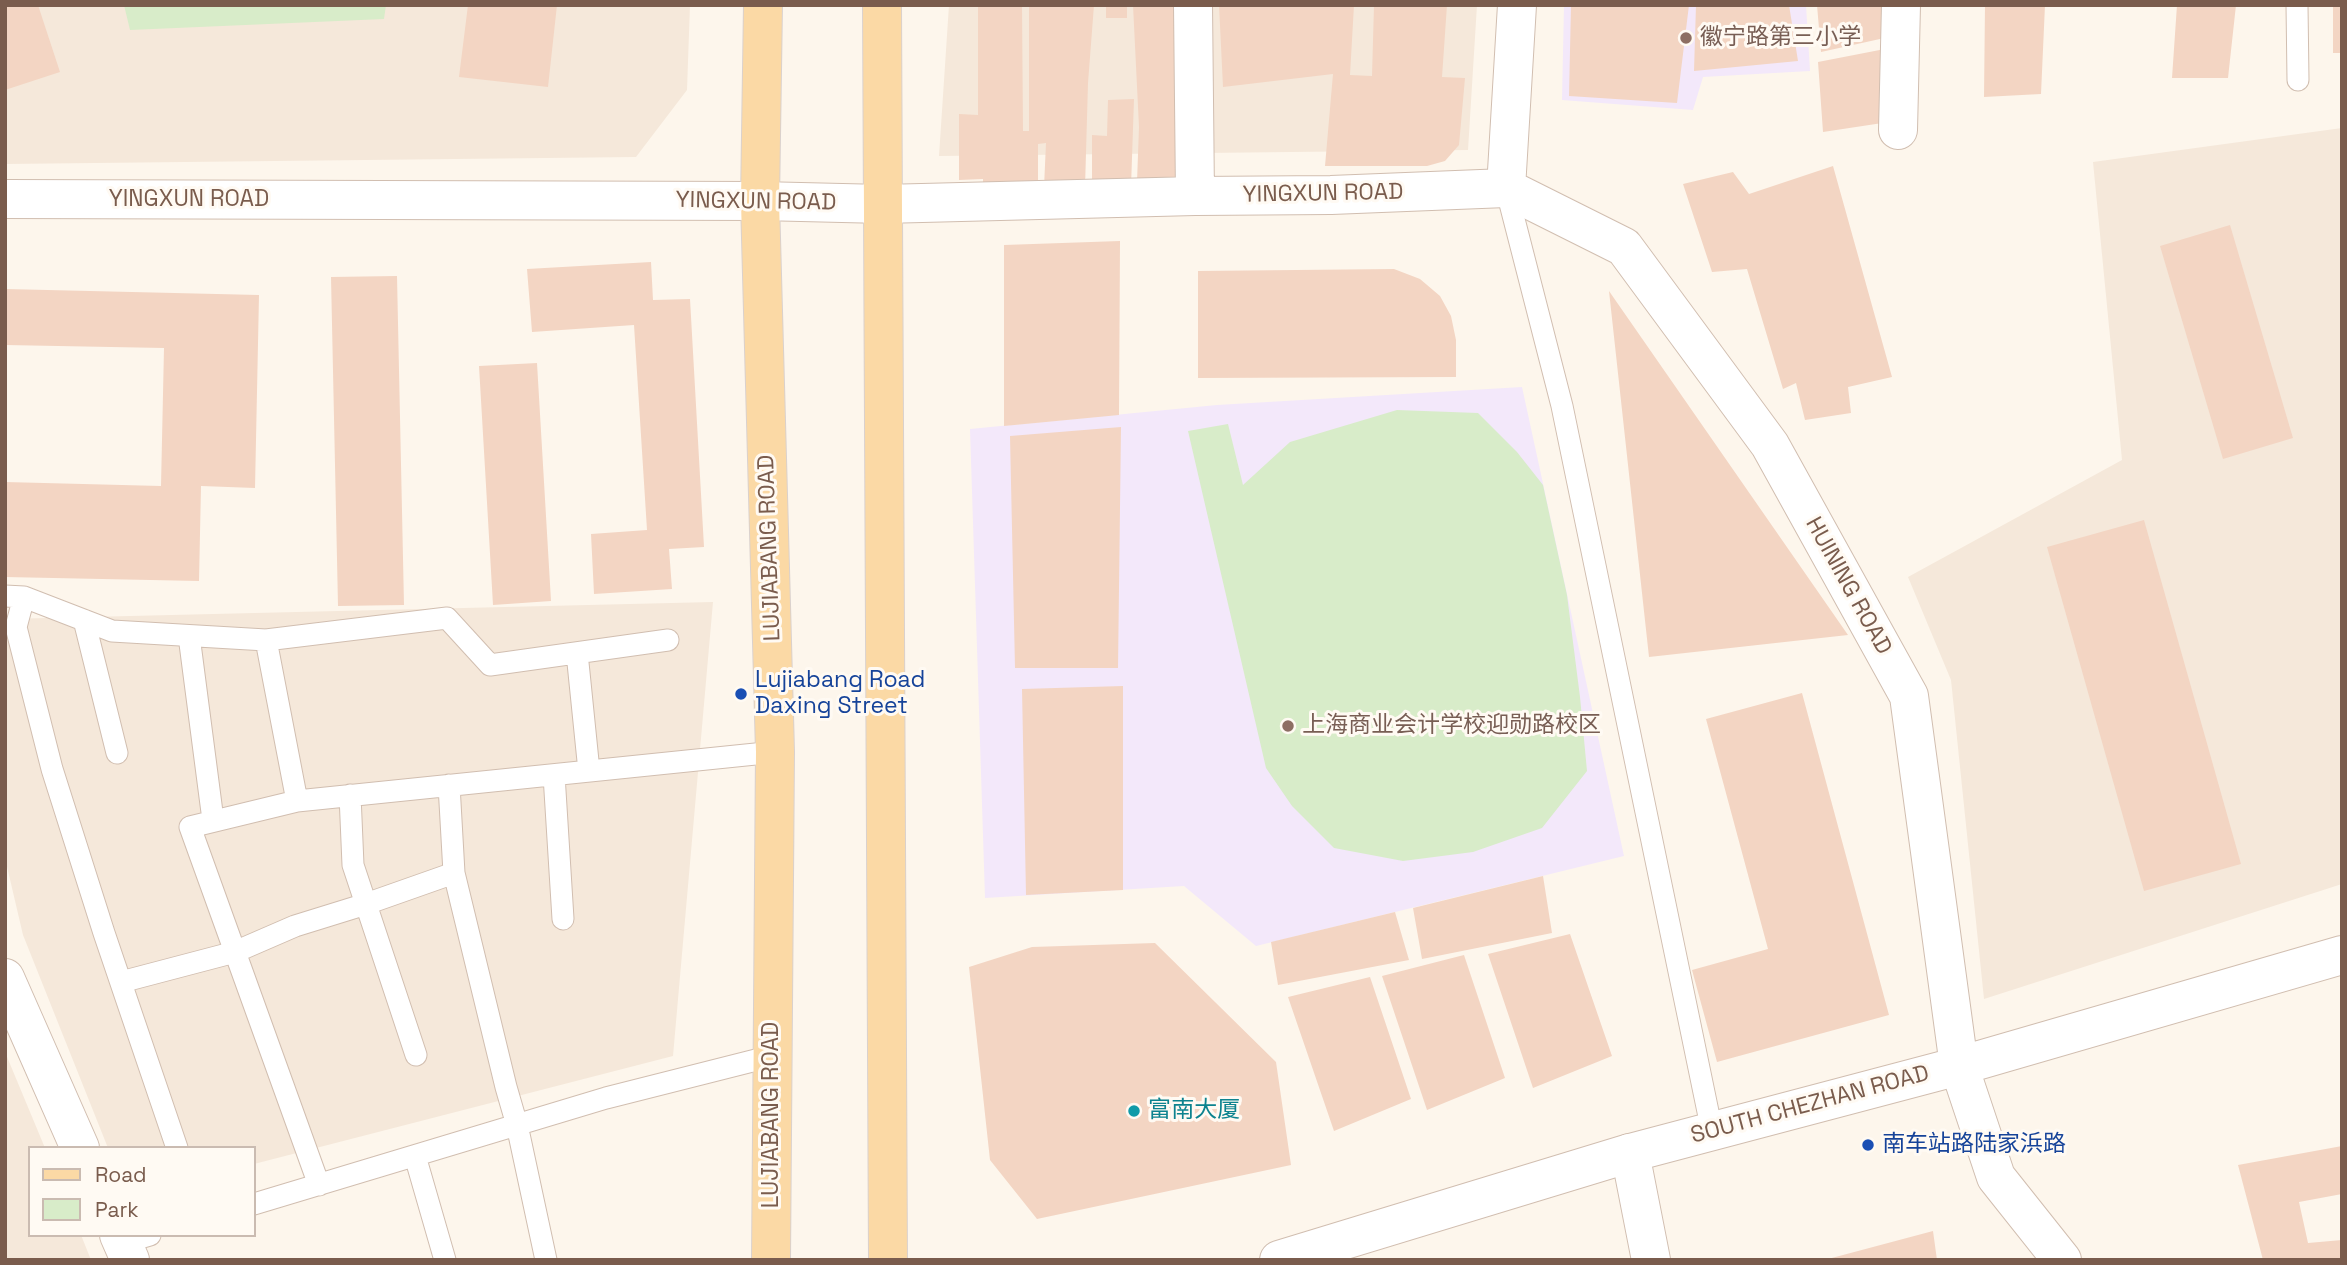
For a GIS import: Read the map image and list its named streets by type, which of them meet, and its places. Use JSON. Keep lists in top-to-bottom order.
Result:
{
  "streets": {
    "main road": ["LUJIABANG ROAD"],
    "street": ["YINGXUN ROAD", "HUINING ROAD", "SOUTH CHEZHAN ROAD"]
  },
  "crossings": [
    ["YINGXUN ROAD", "LUJIABANG ROAD"],
    ["YINGXUN ROAD", "HUINING ROAD"],
    ["HUINING ROAD", "SOUTH CHEZHAN ROAD"]
  ],
  "places": [
    "徽宁路第三小学",
    "Lujiabang Road Daxing Street",
    "上海商业会计学校迎勋路校区",
    "富南大厦",
    "南车站路陆家浜路"
  ],
  "legend": ["Road", "Park"]
}
